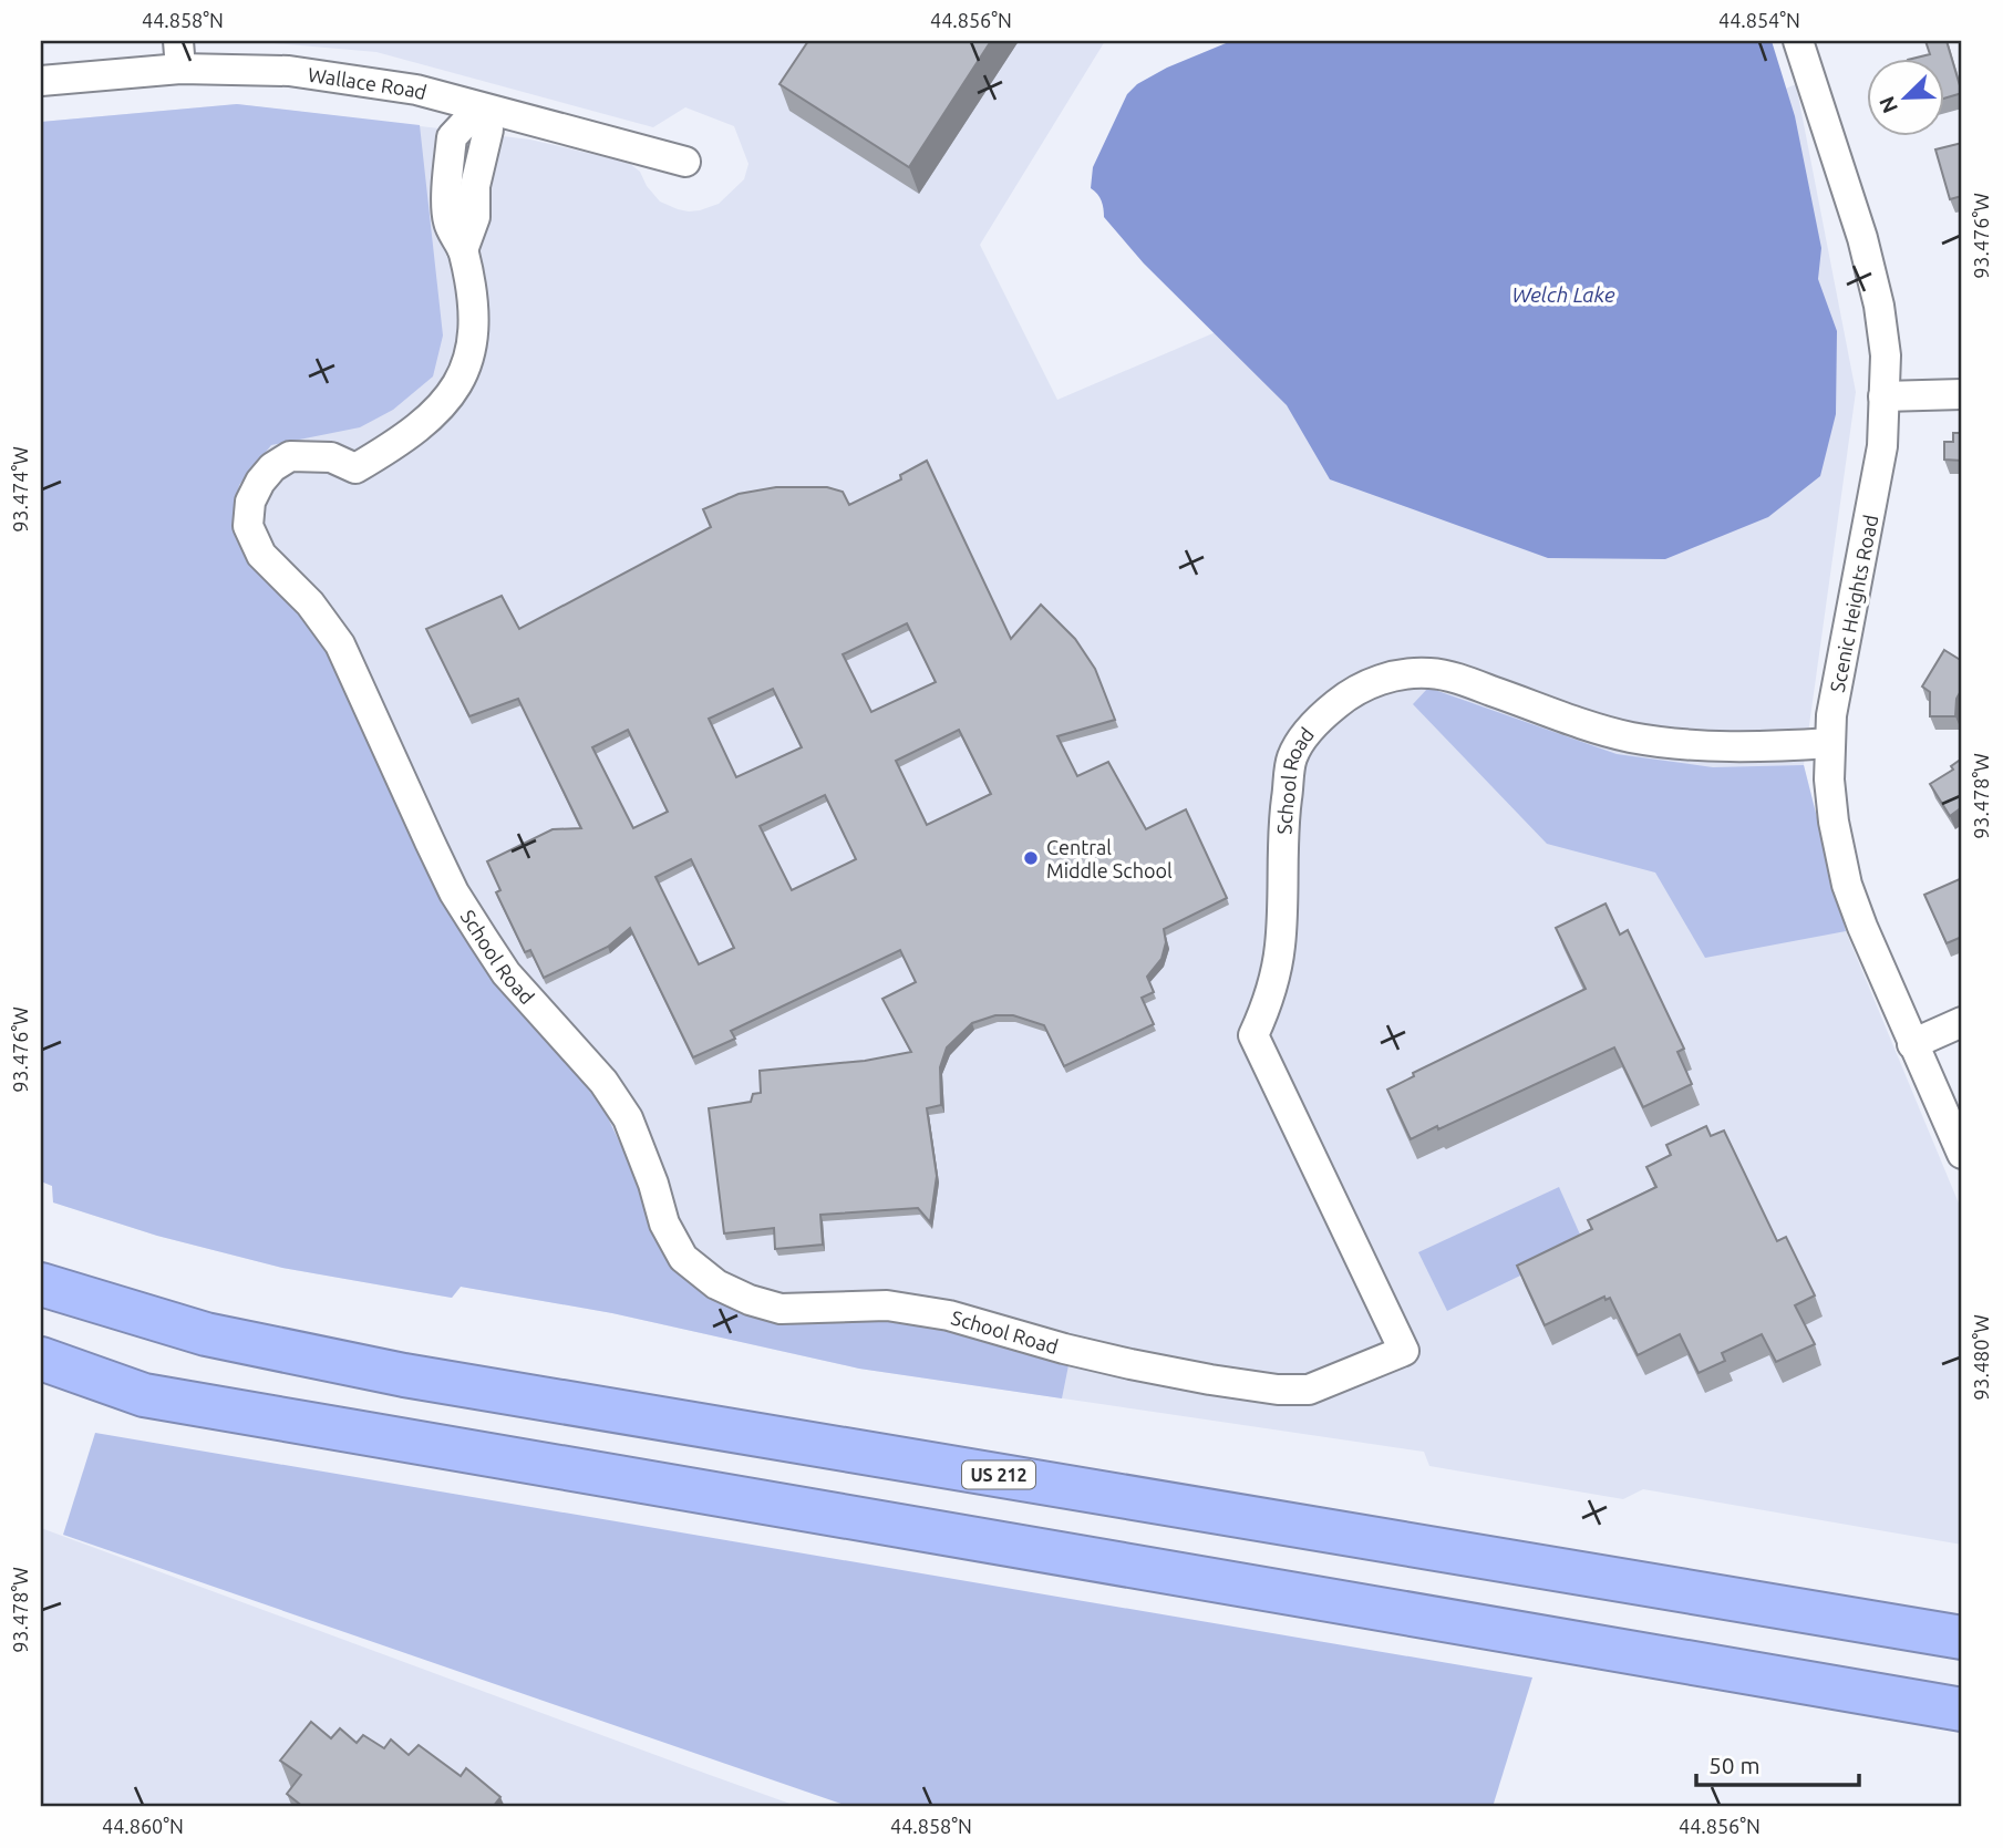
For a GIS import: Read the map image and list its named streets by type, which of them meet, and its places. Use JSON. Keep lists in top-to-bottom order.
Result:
{
  "streets": {
    "highway": ["US 212"],
    "street": ["Wallace Road", "Scenic Heights Road", "School Road"]
  },
  "crossings": [
    ["Wallace Road", "School Road"],
    ["Scenic Heights Road", "School Road"]
  ],
  "water": ["Welch Lake"],
  "places": ["Central Middle School"],
  "scale_bar": "50 m",
  "north": "bottom left",
  "coordinates": [
    "44.858°N",
    "44.856°N",
    "44.854°N",
    "93.476°W",
    "93.474°W",
    "93.478°W",
    "93.480°W",
    "44.860°N"
  ]
}
